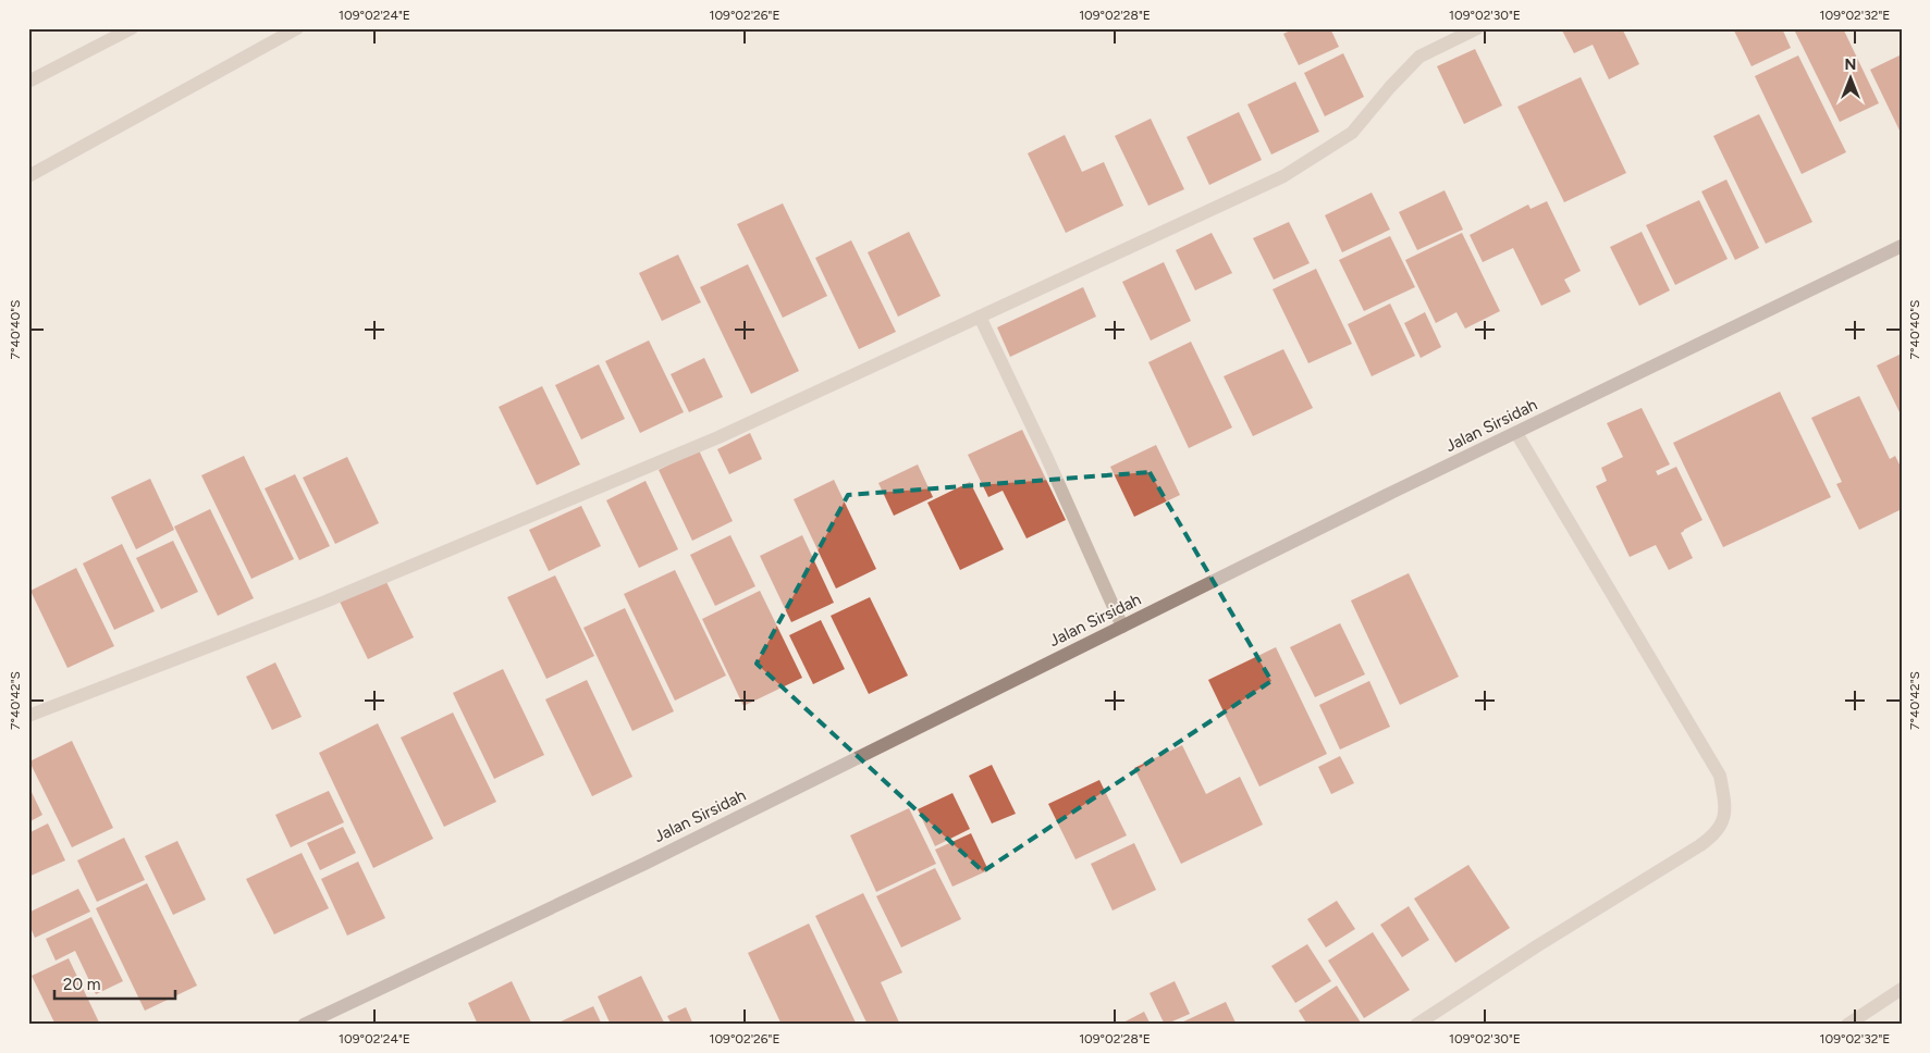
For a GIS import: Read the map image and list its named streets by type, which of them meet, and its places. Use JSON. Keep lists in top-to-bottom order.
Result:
{
  "streets": {
    "street": ["Jalan Sirsidah"]
  },
  "scale_bar": "20 m",
  "north": "top",
  "coordinates": [
    "109°02'24\"E",
    "109°02'26\"E",
    "109°02'28\"E",
    "109°02'30\"E",
    "109°02'32\"E",
    "7°40'40\"S",
    "7°40'42\"S"
  ]
}
